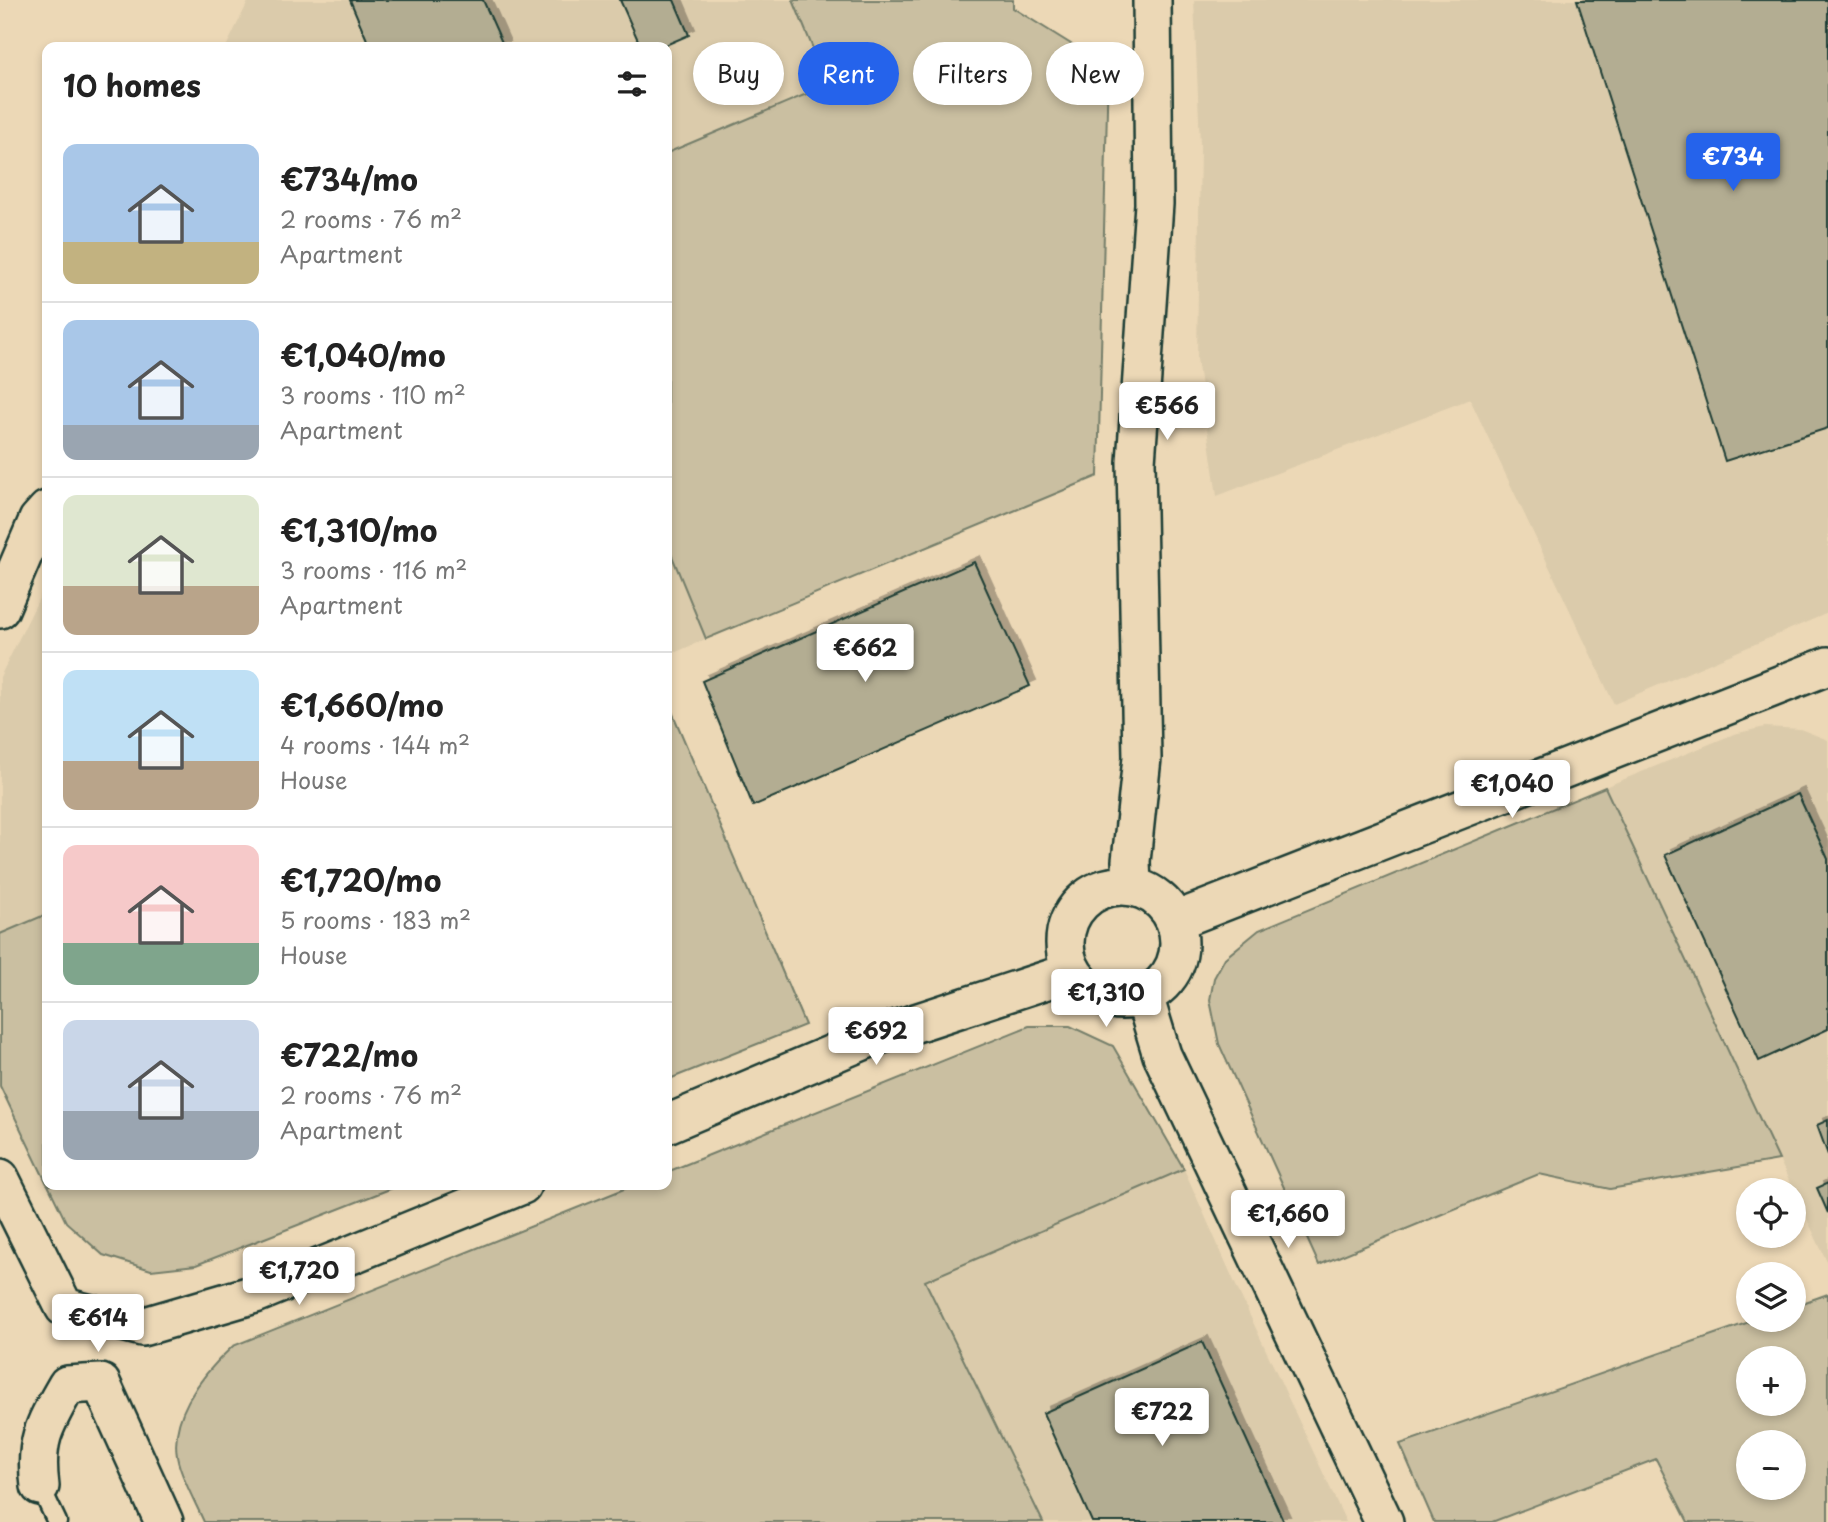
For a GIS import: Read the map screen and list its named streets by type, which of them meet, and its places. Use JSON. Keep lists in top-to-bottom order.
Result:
{
  "page": {
    "chip": [
      "Buy",
      "Rent",
      "Filters",
      "New"
    ],
    "heading": "10 homes",
    "list": [
      {
        "name": "€734/mo",
        "note": "2 rooms · 76 m² · Apartment"
      },
      {
        "name": "€1,040/mo",
        "note": "3 rooms · 110 m² · Apartment"
      },
      {
        "name": "€1,310/mo",
        "note": "3 rooms · 116 m² · Apartment"
      },
      {
        "name": "€1,660/mo",
        "note": "4 rooms · 144 m² · House"
      },
      {
        "name": "€1,720/mo",
        "note": "5 rooms · 183 m² · House"
      },
      {
        "name": "€722/mo",
        "note": "2 rooms · 76 m² · Apartment"
      }
    ],
    "price": [
      "€734",
      "€566",
      "€662",
      "€1,040",
      "€1,310",
      "€692",
      "€1,660",
      "€1,720",
      "€614",
      "€722"
    ],
    "map_buttons": ["+", "−"]
  }
}
